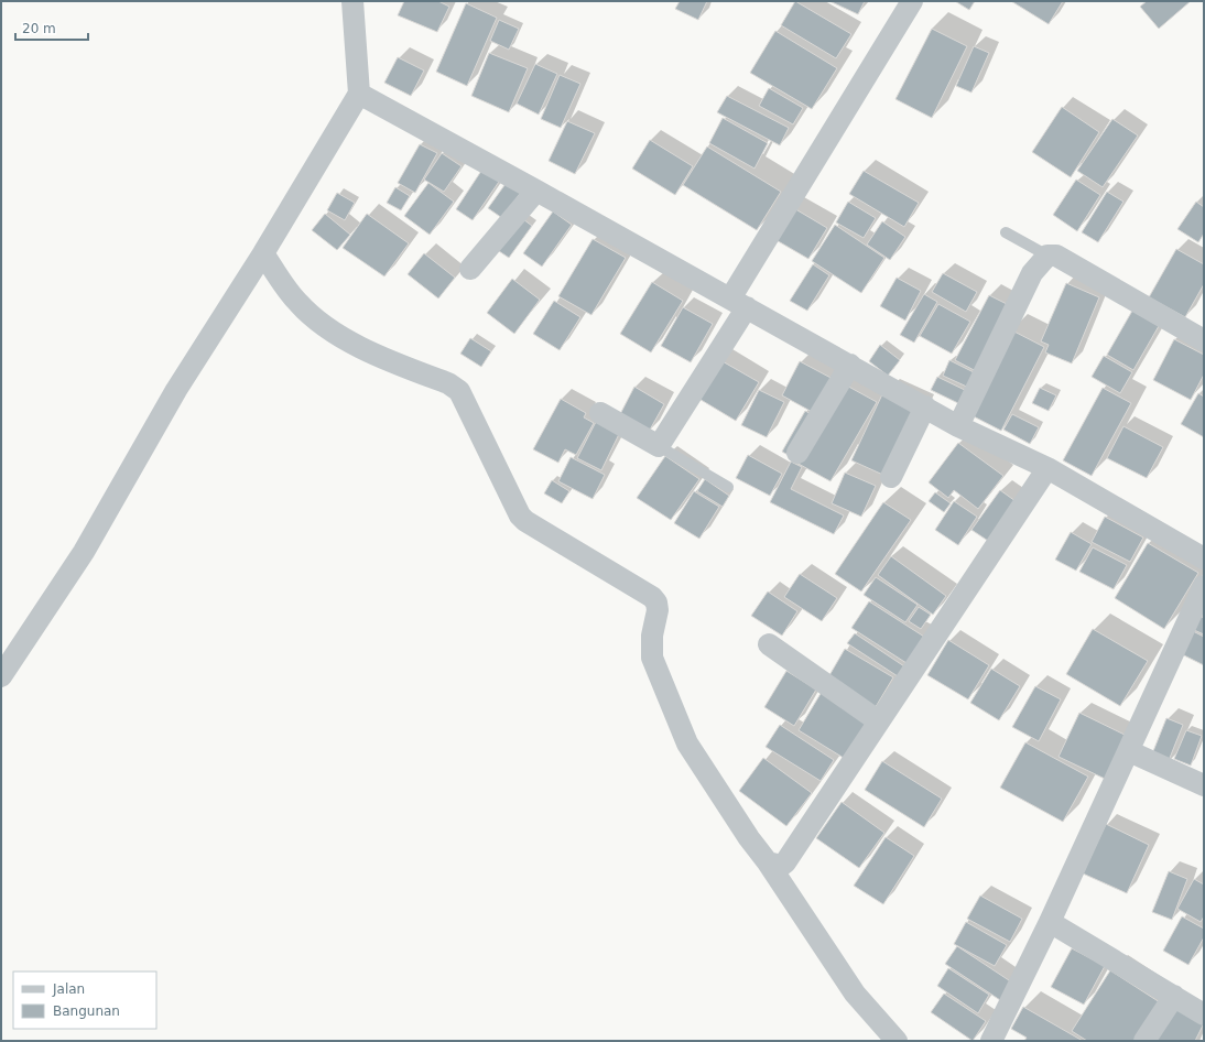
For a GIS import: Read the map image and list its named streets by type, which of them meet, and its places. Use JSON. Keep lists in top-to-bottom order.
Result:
{
  "legend": ["Jalan", "Bangunan"],
  "scale_bar": "20 m"
}
